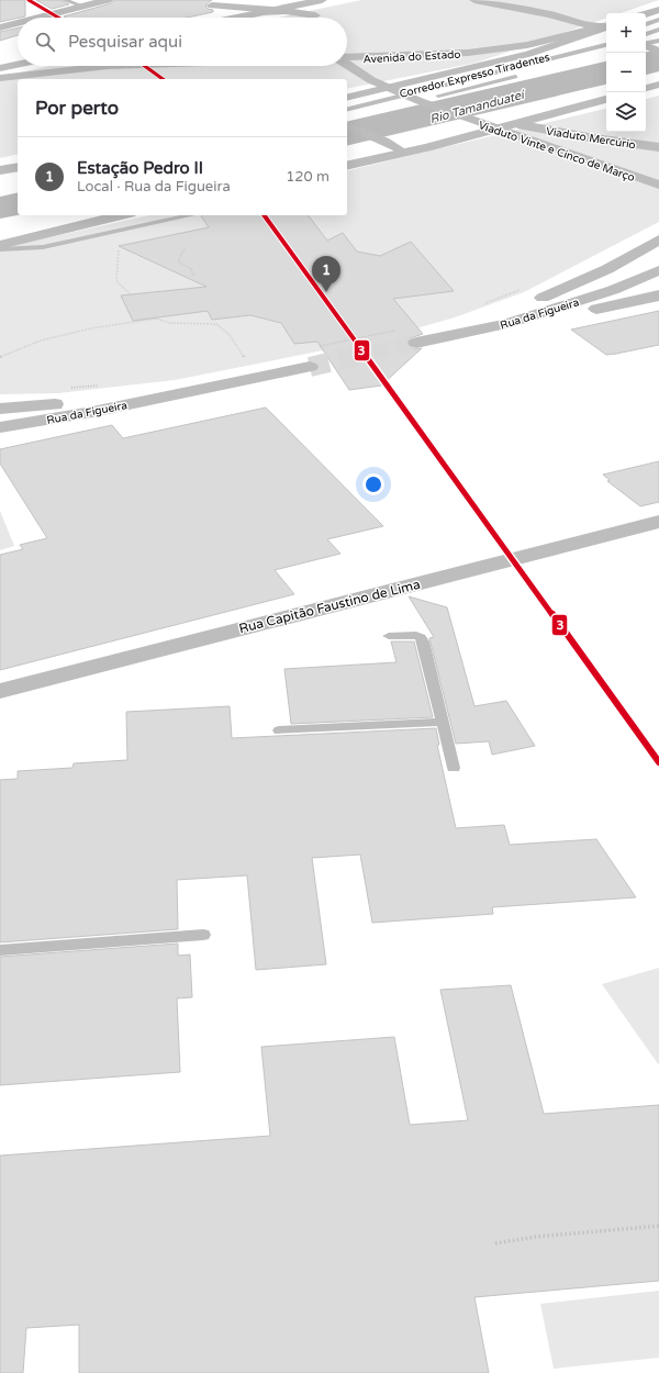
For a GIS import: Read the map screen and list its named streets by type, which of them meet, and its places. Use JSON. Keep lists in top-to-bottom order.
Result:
{
  "streets": {
    "main road": [
      "Avenida do Estado",
      "Viaduto Mercúrio",
      "Viaduto Vinte e Cinco de Março",
      "Rua da Figueira",
      "Rua Capitão Faustino de Lima"
    ],
    "lane": ["Corredor Expresso Tiradentes"]
  },
  "crossings": [
    ["Viaduto Mercúrio", "Viaduto Vinte e Cinco de Março"]
  ],
  "water": ["Rio Tamanduateí"],
  "lines": ["transit line 3"],
  "page": {
    "map_buttons": ["+", "−"],
    "search": "Pesquisar aqui",
    "heading": "Por perto",
    "list": [
      {
        "mark": "1",
        "name": "Estação Pedro II",
        "note": "Local · Rua da Figueira",
        "value": "120 m"
      }
    ],
    "pins": "1"
  }
}
